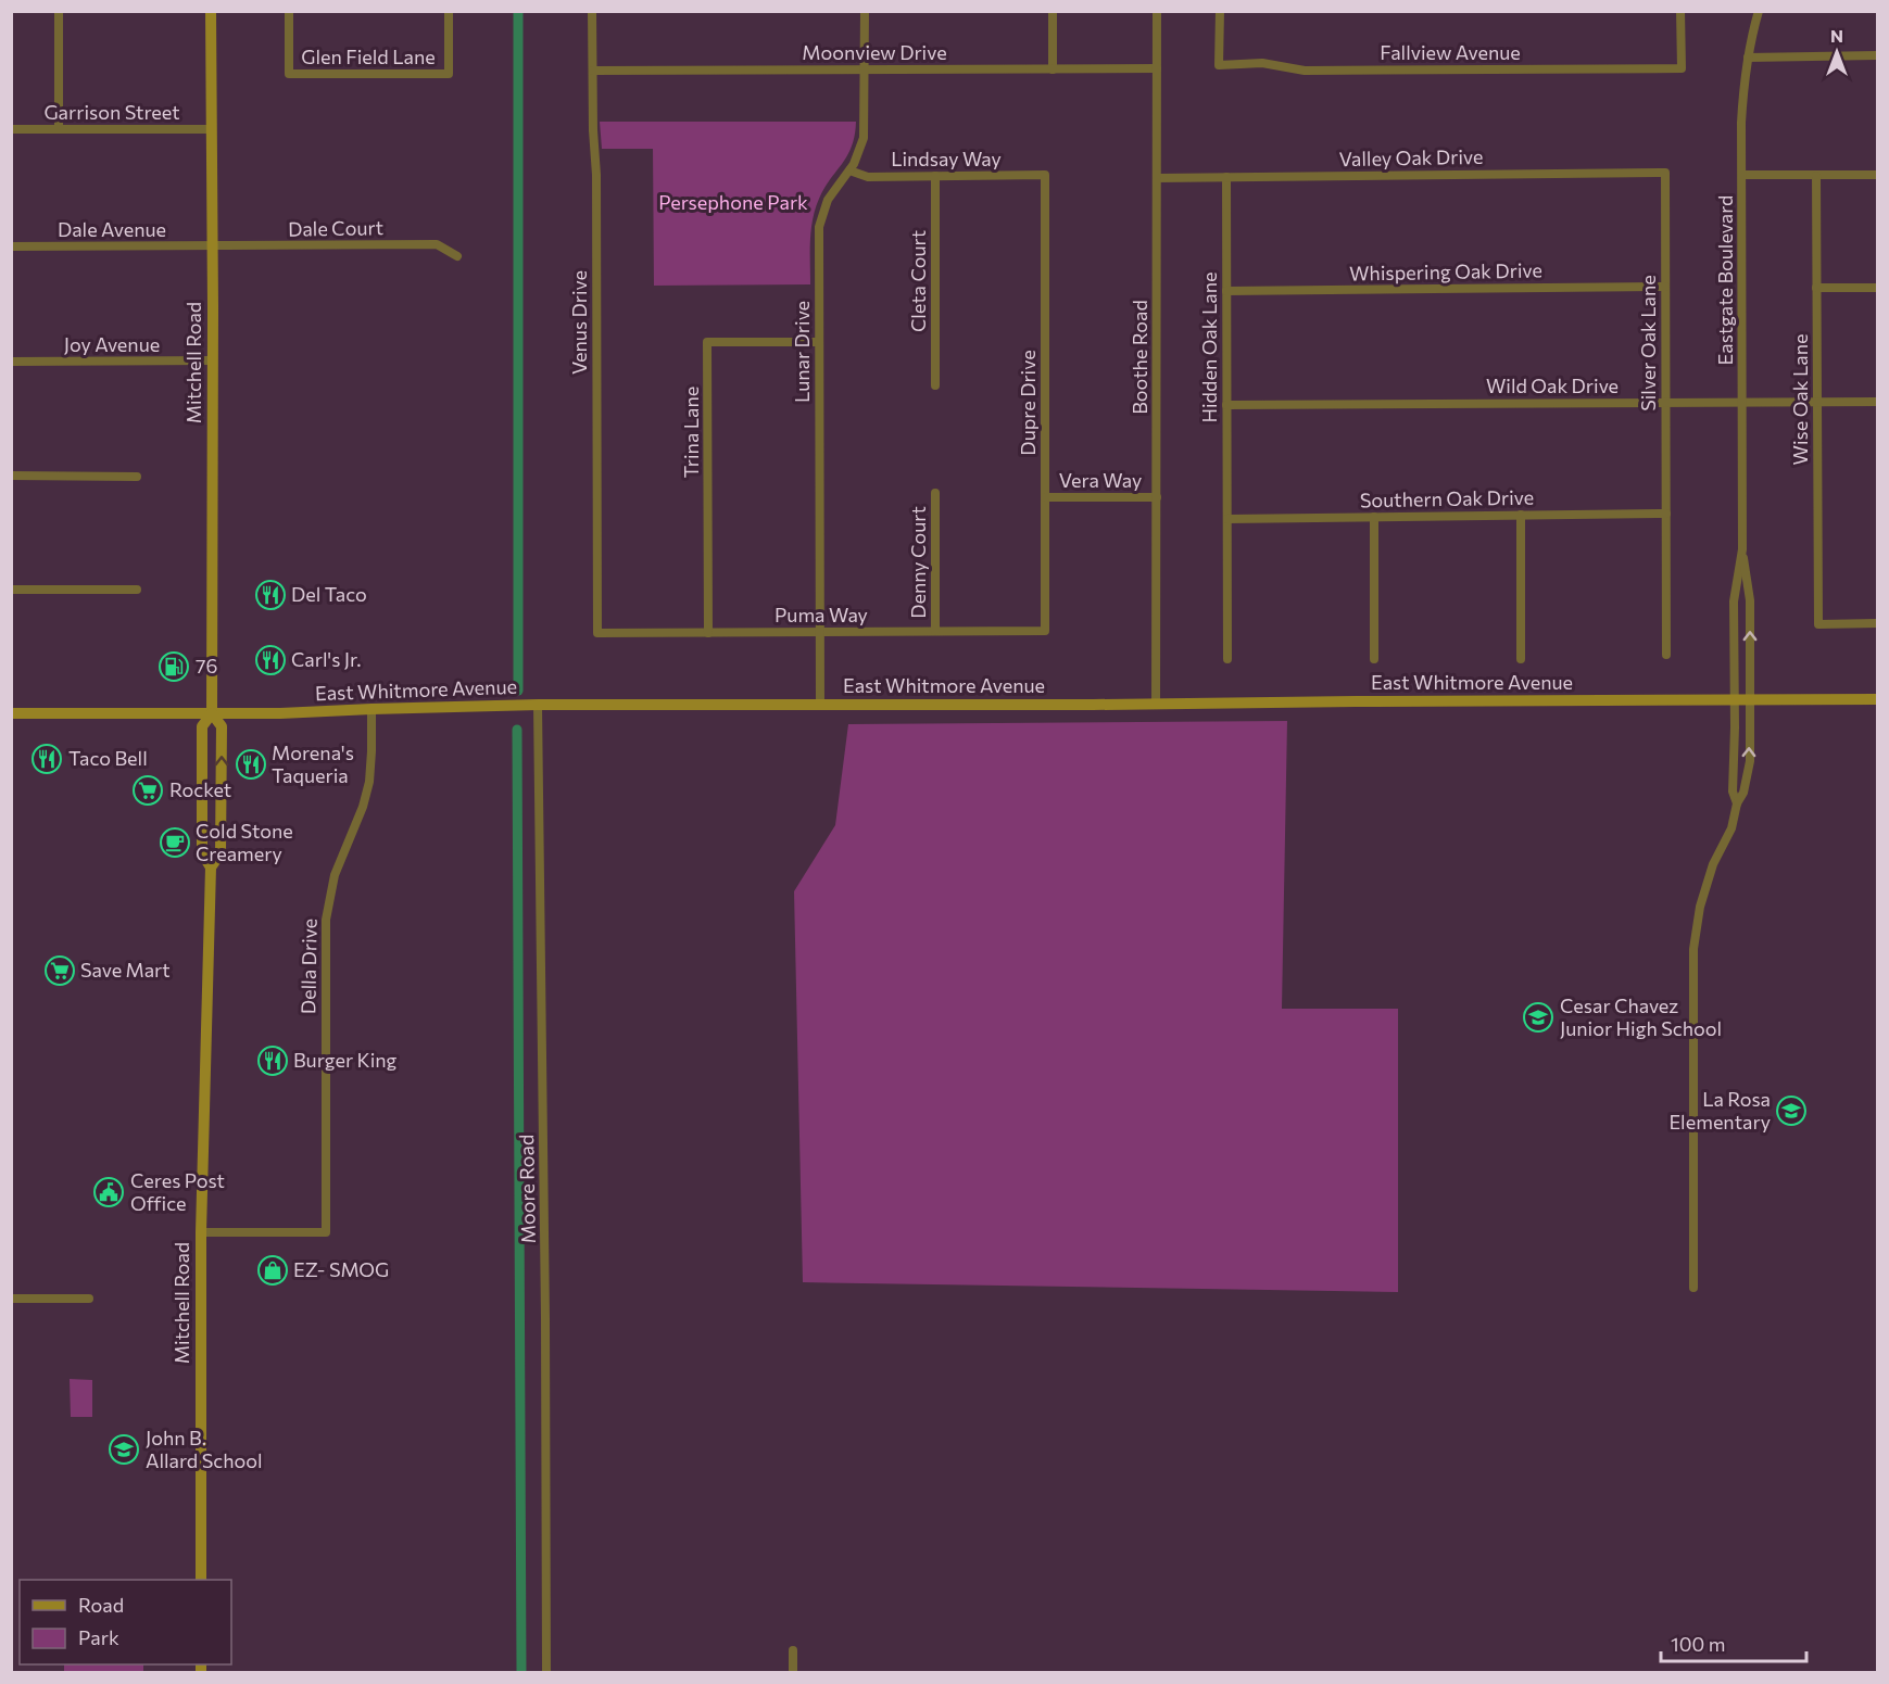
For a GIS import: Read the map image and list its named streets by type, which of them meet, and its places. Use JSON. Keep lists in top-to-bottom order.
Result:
{
  "streets": {
    "main road": ["Mitchell Road", "East Whitmore Avenue"],
    "street": [
      "Moonview Drive",
      "Fallview Avenue",
      "Glen Field Lane",
      "Garrison Street",
      "Valley Oak Drive",
      "Lindsay Way",
      "Dale Court",
      "Dale Avenue",
      "Whispering Oak Drive",
      "Eastgate Boulevard",
      "Cleta Court",
      "Venus Drive",
      "Silver Oak Lane",
      "Joy Avenue",
      "Hidden Oak Lane",
      "Lunar Drive",
      "Boothe Road",
      "Wild Oak Drive",
      "Wise Oak Lane",
      "Dupre Drive",
      "Trina Lane",
      "Vera Way",
      "Southern Oak Drive",
      "Denny Court",
      "Puma Way",
      "Della Drive",
      "Moore Road"
    ]
  },
  "crossings": [
    ["Moonview Drive", "Venus Drive"],
    ["Moonview Drive", "Lunar Drive"],
    ["Moonview Drive", "Boothe Road"],
    ["Garrison Street", "Mitchell Road"],
    ["Valley Oak Drive", "Silver Oak Lane"],
    ["Valley Oak Drive", "Hidden Oak Lane"],
    ["Valley Oak Drive", "Boothe Road"],
    ["Lindsay Way", "Cleta Court"],
    ["Lindsay Way", "Lunar Drive"],
    ["Lindsay Way", "Dupre Drive"],
    ["Dale Court", "Dale Avenue"],
    ["Dale Court", "Mitchell Road"],
    ["Dale Avenue", "Mitchell Road"],
    ["Whispering Oak Drive", "Silver Oak Lane"],
    ["Whispering Oak Drive", "Hidden Oak Lane"],
    ["Eastgate Boulevard", "Wild Oak Drive"],
    ["Eastgate Boulevard", "East Whitmore Avenue"],
    ["Venus Drive", "Puma Way"],
    ["Silver Oak Lane", "Wild Oak Drive"],
    ["Silver Oak Lane", "Southern Oak Drive"],
    ["Joy Avenue", "Mitchell Road"],
    ["Hidden Oak Lane", "Wild Oak Drive"],
    ["Hidden Oak Lane", "Southern Oak Drive"],
    ["Lunar Drive", "Trina Lane"],
    ["Lunar Drive", "Puma Way"],
    ["Lunar Drive", "East Whitmore Avenue"],
    ["Boothe Road", "Vera Way"],
    ["Boothe Road", "East Whitmore Avenue"],
    ["Mitchell Road", "East Whitmore Avenue"],
    ["Mitchell Road", "Della Drive"],
    ["Wild Oak Drive", "Wise Oak Lane"],
    ["Dupre Drive", "Vera Way"],
    ["Dupre Drive", "Puma Way"],
    ["Trina Lane", "Puma Way"],
    ["Denny Court", "Puma Way"],
    ["East Whitmore Avenue", "Della Drive"],
    ["East Whitmore Avenue", "Moore Road"]
  ],
  "parks": ["Persephone Park"],
  "places": {
    "restaurant": [
      "Del Taco",
      "Carl's Jr.",
      "Taco Bell",
      "Morena's Taqueria",
      "Burger King"
    ],
    "fuel station": ["76"],
    "supermarket": ["Rocket", "Save Mart"],
    "cafe": ["Cold Stone Creamery"],
    "school or university": ["Cesar Chavez Junior High School", "La Rosa Elementary", "John B. Allard School"],
    "public building": ["Ceres Post Office"],
    "shop": ["EZ- SMOG"]
  },
  "legend": ["Road", "Park"],
  "scale_bar": "100 m",
  "north": "top"
}
